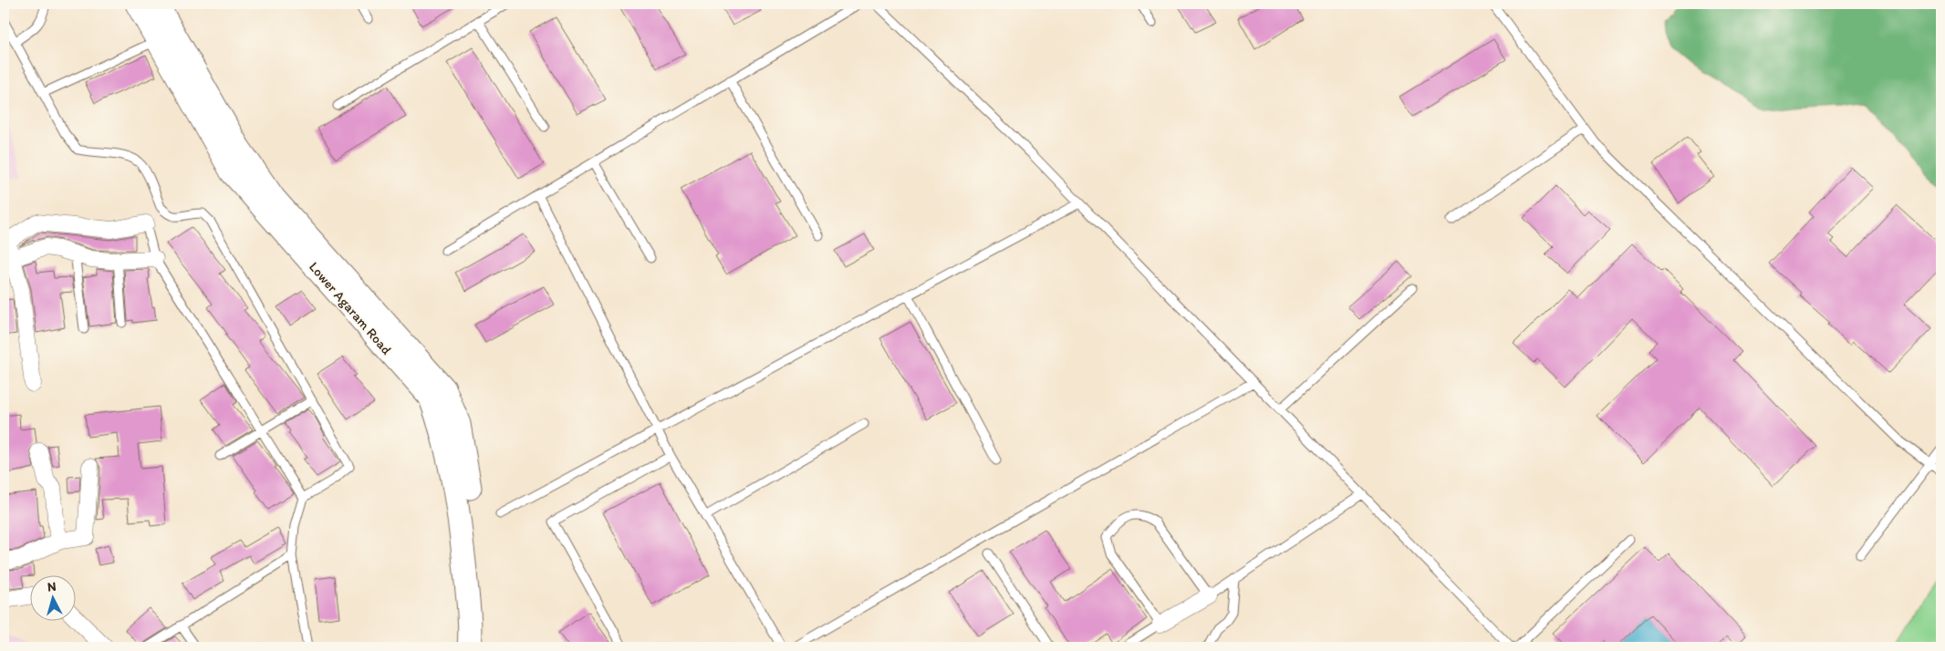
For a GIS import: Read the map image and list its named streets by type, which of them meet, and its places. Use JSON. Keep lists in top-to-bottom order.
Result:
{
  "streets": {
    "main road": ["Lower Agaram Road"]
  },
  "north": "top"
}
